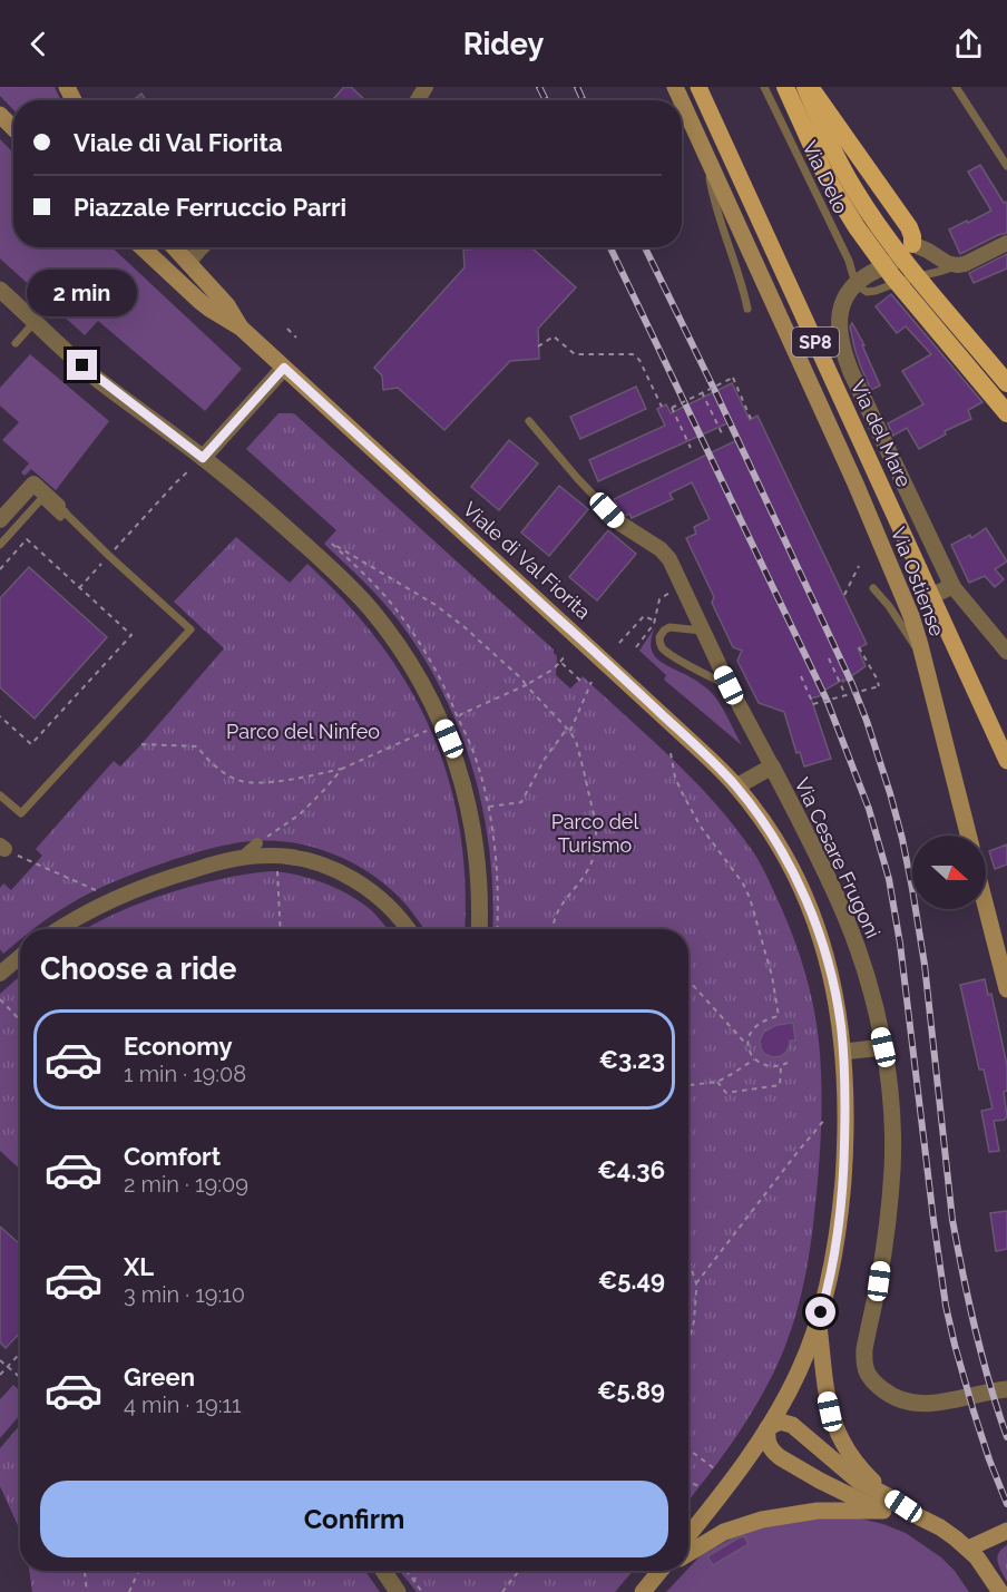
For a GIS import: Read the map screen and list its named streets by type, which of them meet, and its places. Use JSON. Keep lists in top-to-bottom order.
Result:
{
  "streets": {
    "main road": [
      "SP8",
      "Via del Mare",
      "Viale di Val Fiorita",
      "Via Ostiense"
    ],
    "street": ["Via Cesare Frugoni"],
    "lane": ["Via Delo"]
  },
  "parks": ["Parco del Ninfeo", "Parco del Turismo"],
  "north": "right",
  "page": {
    "header": "Ridey",
    "banner": ["Viale di Val Fiorita", "Piazzale Ferruccio Parri"],
    "bubble": "2 min",
    "heading": "Choose a ride",
    "list": [
      {
        "name": "Economy",
        "note": "1 min · 19:08",
        "value": "€3.23"
      },
      {
        "name": "Comfort",
        "note": "2 min · 19:09",
        "value": "€4.36"
      },
      {
        "name": "XL",
        "note": "3 min · 19:10",
        "value": "€5.49"
      },
      {
        "name": "Green",
        "note": "4 min · 19:11",
        "value": "€5.89"
      }
    ],
    "buttons": "Confirm"
  }
}
